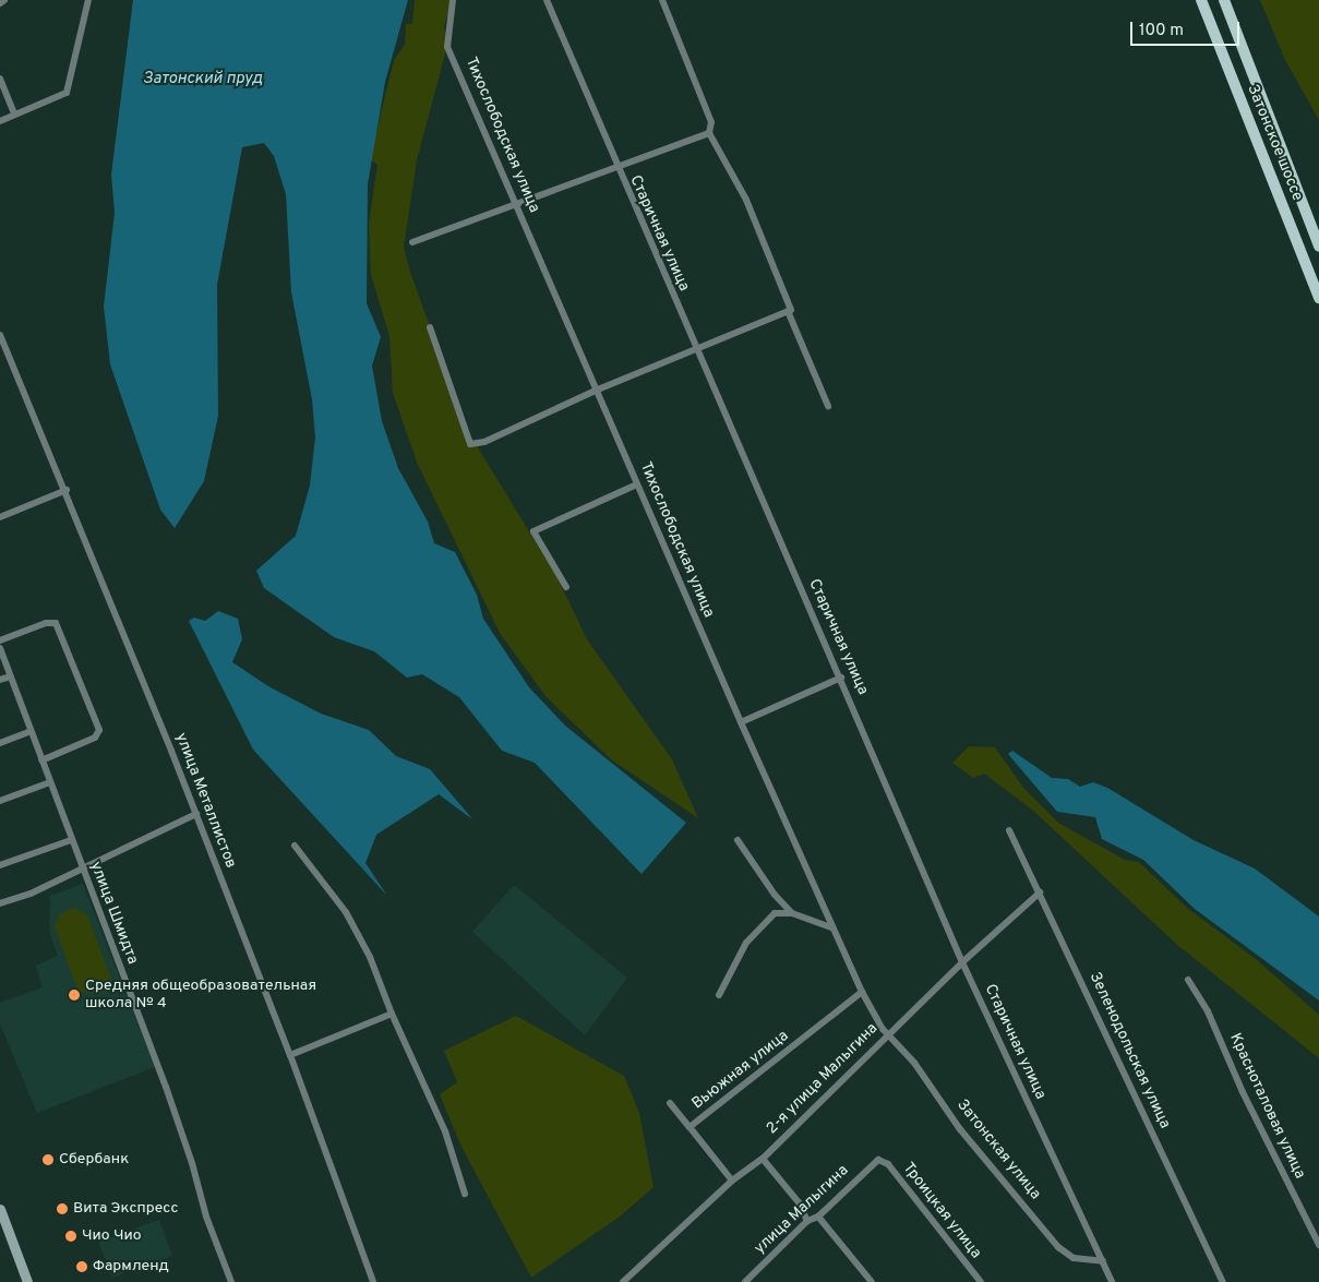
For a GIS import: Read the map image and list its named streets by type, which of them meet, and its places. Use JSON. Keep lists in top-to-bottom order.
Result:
{
  "streets": {
    "main road": ["Затонское шоссе"],
    "street": [
      "Тихослободская улица",
      "Старичная улица",
      "улица Металлистов",
      "улица Шмидта",
      "Зеленодольская улица",
      "Вьюжная улица",
      "2-я улица Малыгина",
      "Красноталовая улица",
      "Затонская улица",
      "улица Малыгина",
      "Троицкая улица"
    ]
  },
  "crossings": [
    ["Тихослободская улица", "Вьюжная улица"],
    ["Тихослободская улица", "2-я улица Малыгина"],
    ["Тихослободская улица", "Затонская улица"],
    ["Старичная улица", "2-я улица Малыгина"],
    ["Старичная улица", "Затонская улица"],
    ["Зеленодольская улица", "2-я улица Малыгина"],
    ["Вьюжная улица", "2-я улица Малыгина"],
    ["2-я улица Малыгина", "Затонская улица"],
    ["улица Малыгина", "Троицкая улица"]
  ],
  "water": ["Затонский пруд"],
  "places": [
    "Средняя общеобразовательная школа № 4",
    "Сбербанк",
    "Вита Экспресс",
    "Чио Чио",
    "Фармленд"
  ],
  "scale_bar": "100 m"
}
